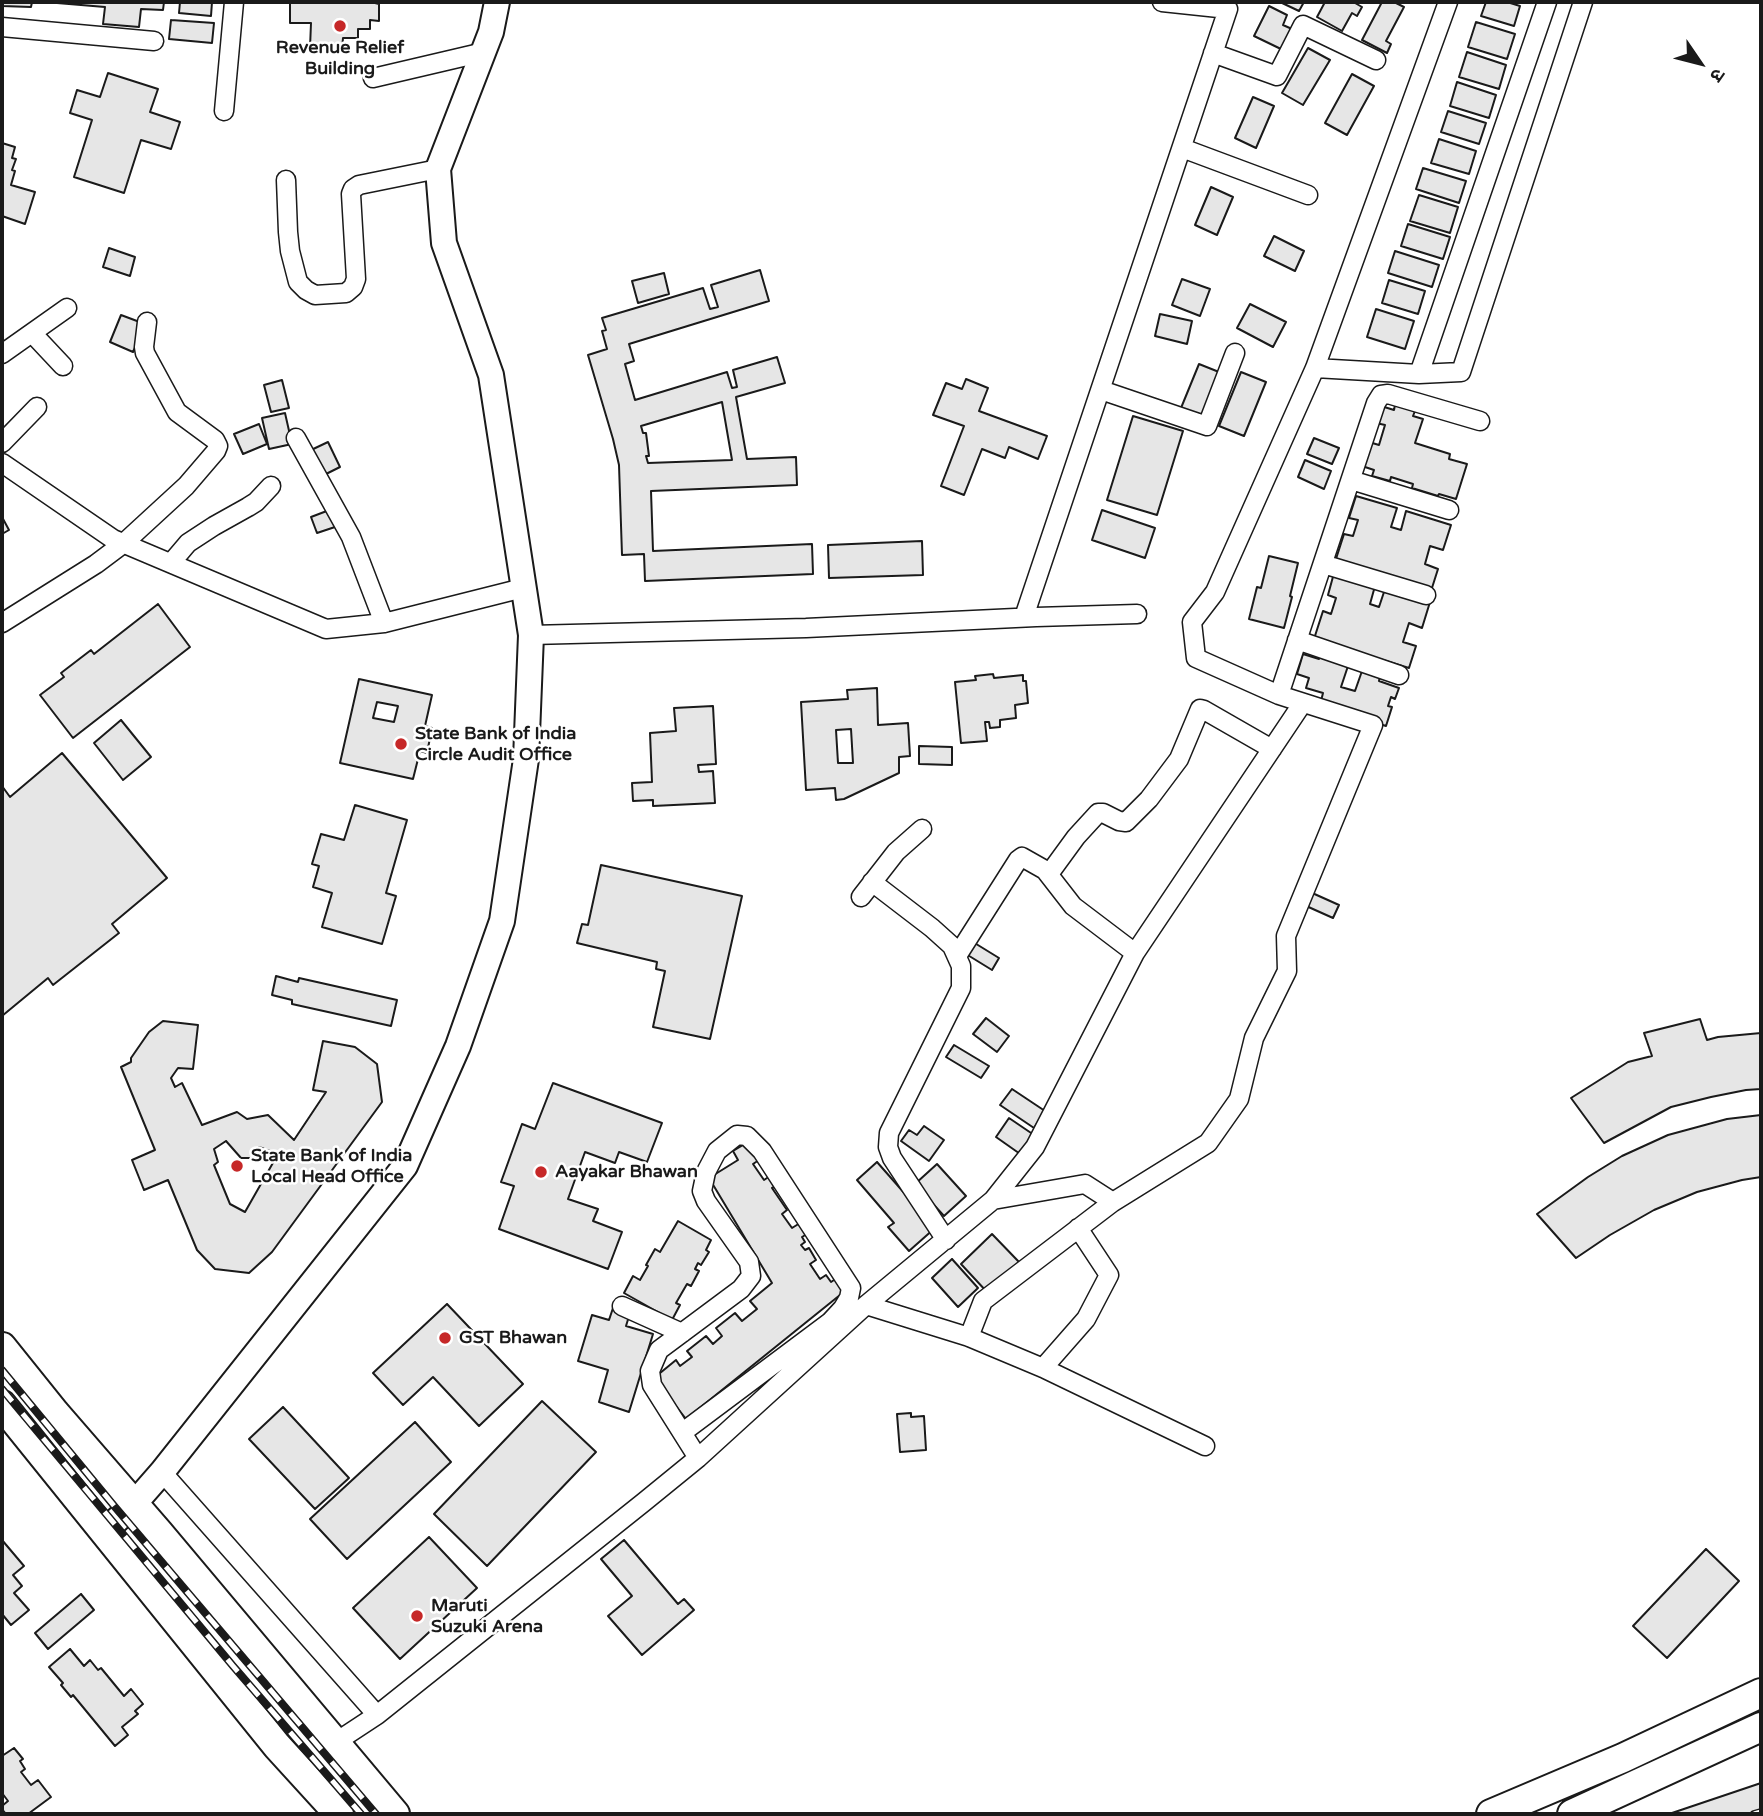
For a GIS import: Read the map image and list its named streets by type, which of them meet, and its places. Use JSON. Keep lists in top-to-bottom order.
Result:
{
  "places": [
    "Revenue Relief Building",
    "State Bank of India Circle Audit Office",
    "State Bank of India Local Head Office",
    "Aayakar Bhawan",
    "GST Bhawan",
    "Maruti Suzuki Arena"
  ],
  "north": "bottom right"
}
